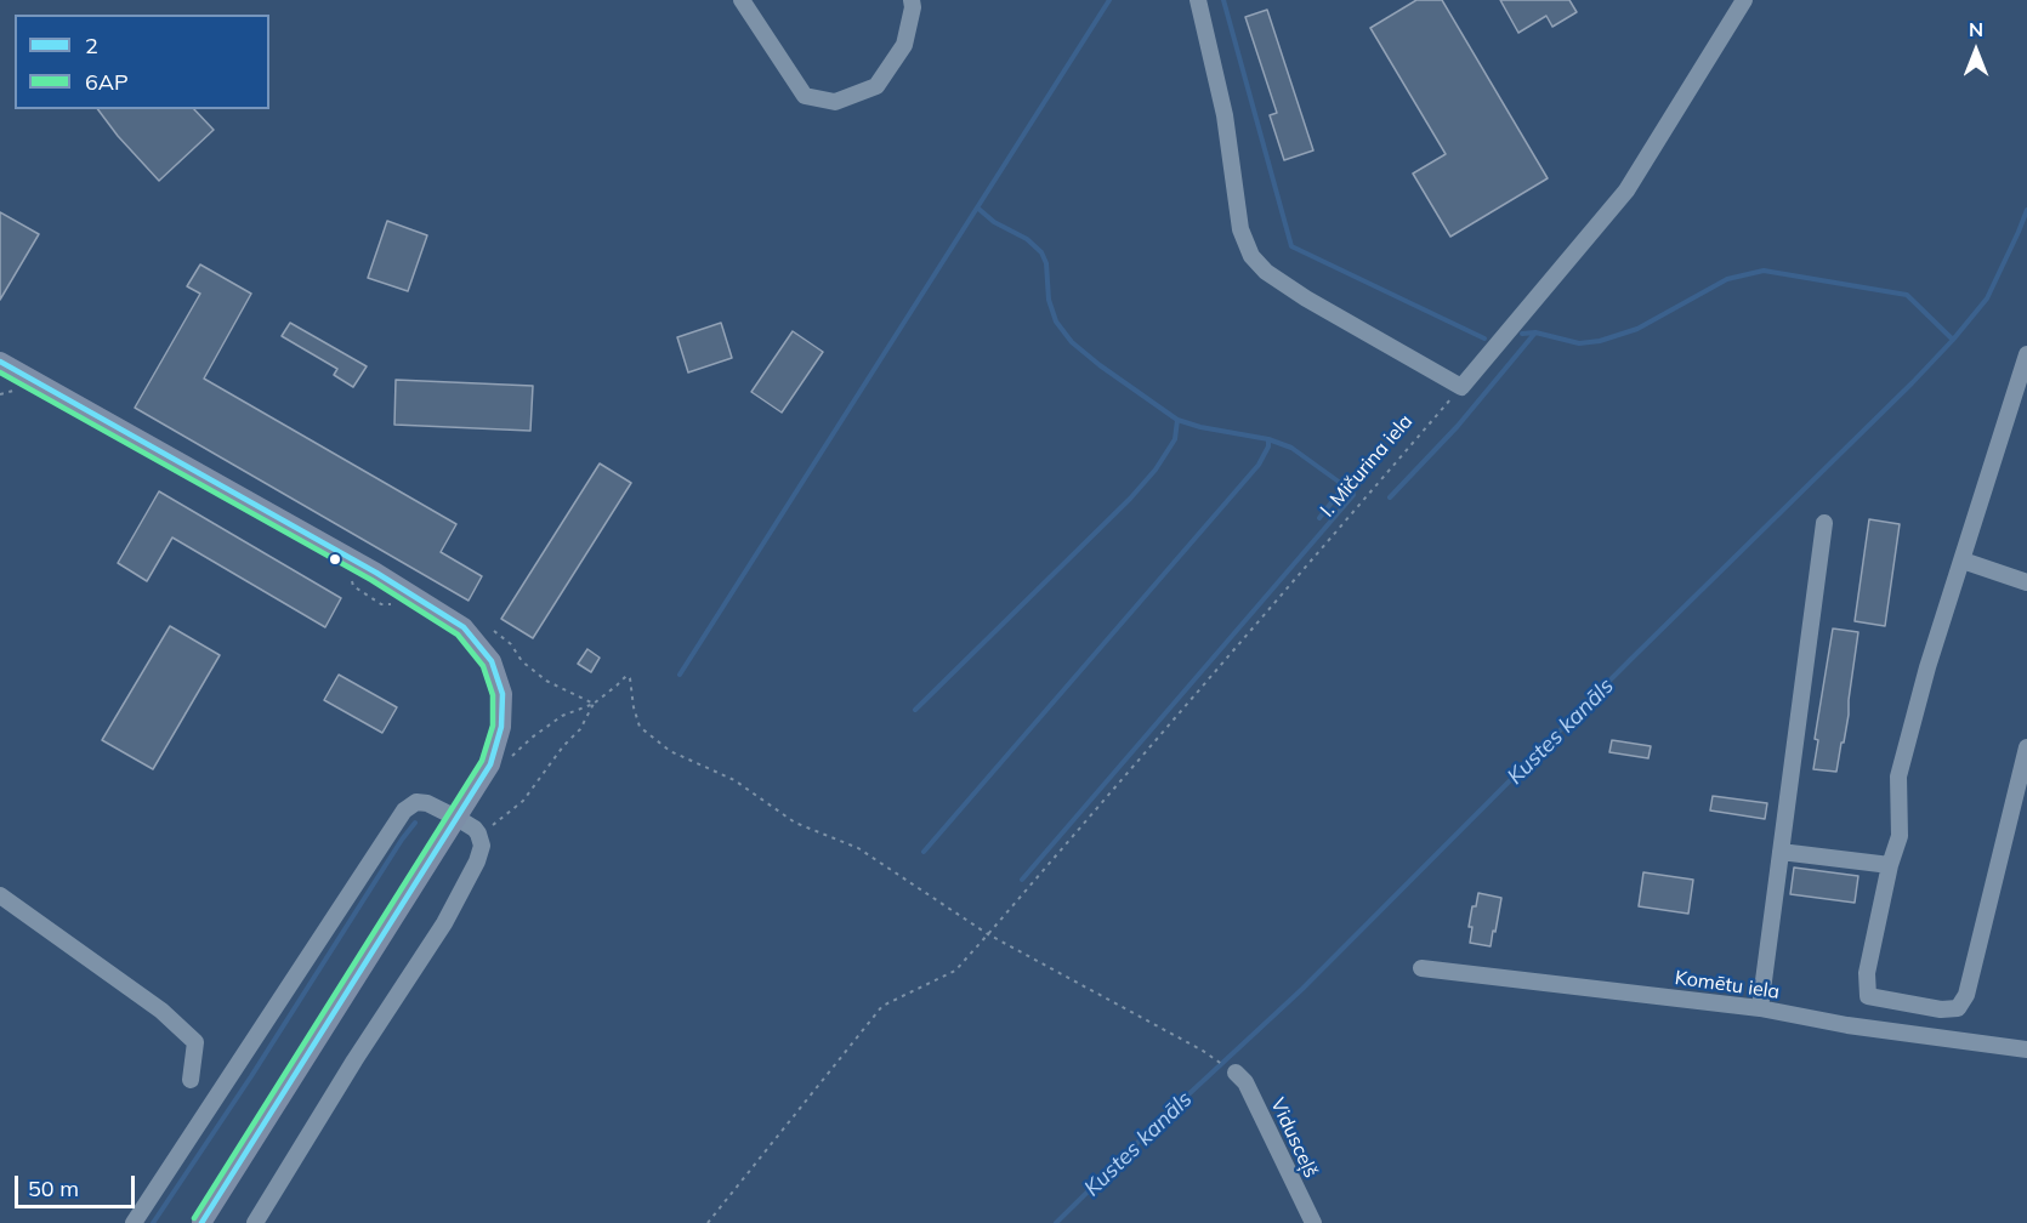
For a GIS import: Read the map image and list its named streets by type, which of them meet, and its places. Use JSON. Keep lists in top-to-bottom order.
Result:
{
  "streets": {
    "street": ["Komētu iela", "Vidusceļš"],
    "path": ["I. Mičurina iela"]
  },
  "water": ["Kustes kanāls"],
  "lines": ["transit line 2", "transit line 6AP"],
  "legend": ["2", "6AP"],
  "scale_bar": "50 m",
  "north": "top"
}
